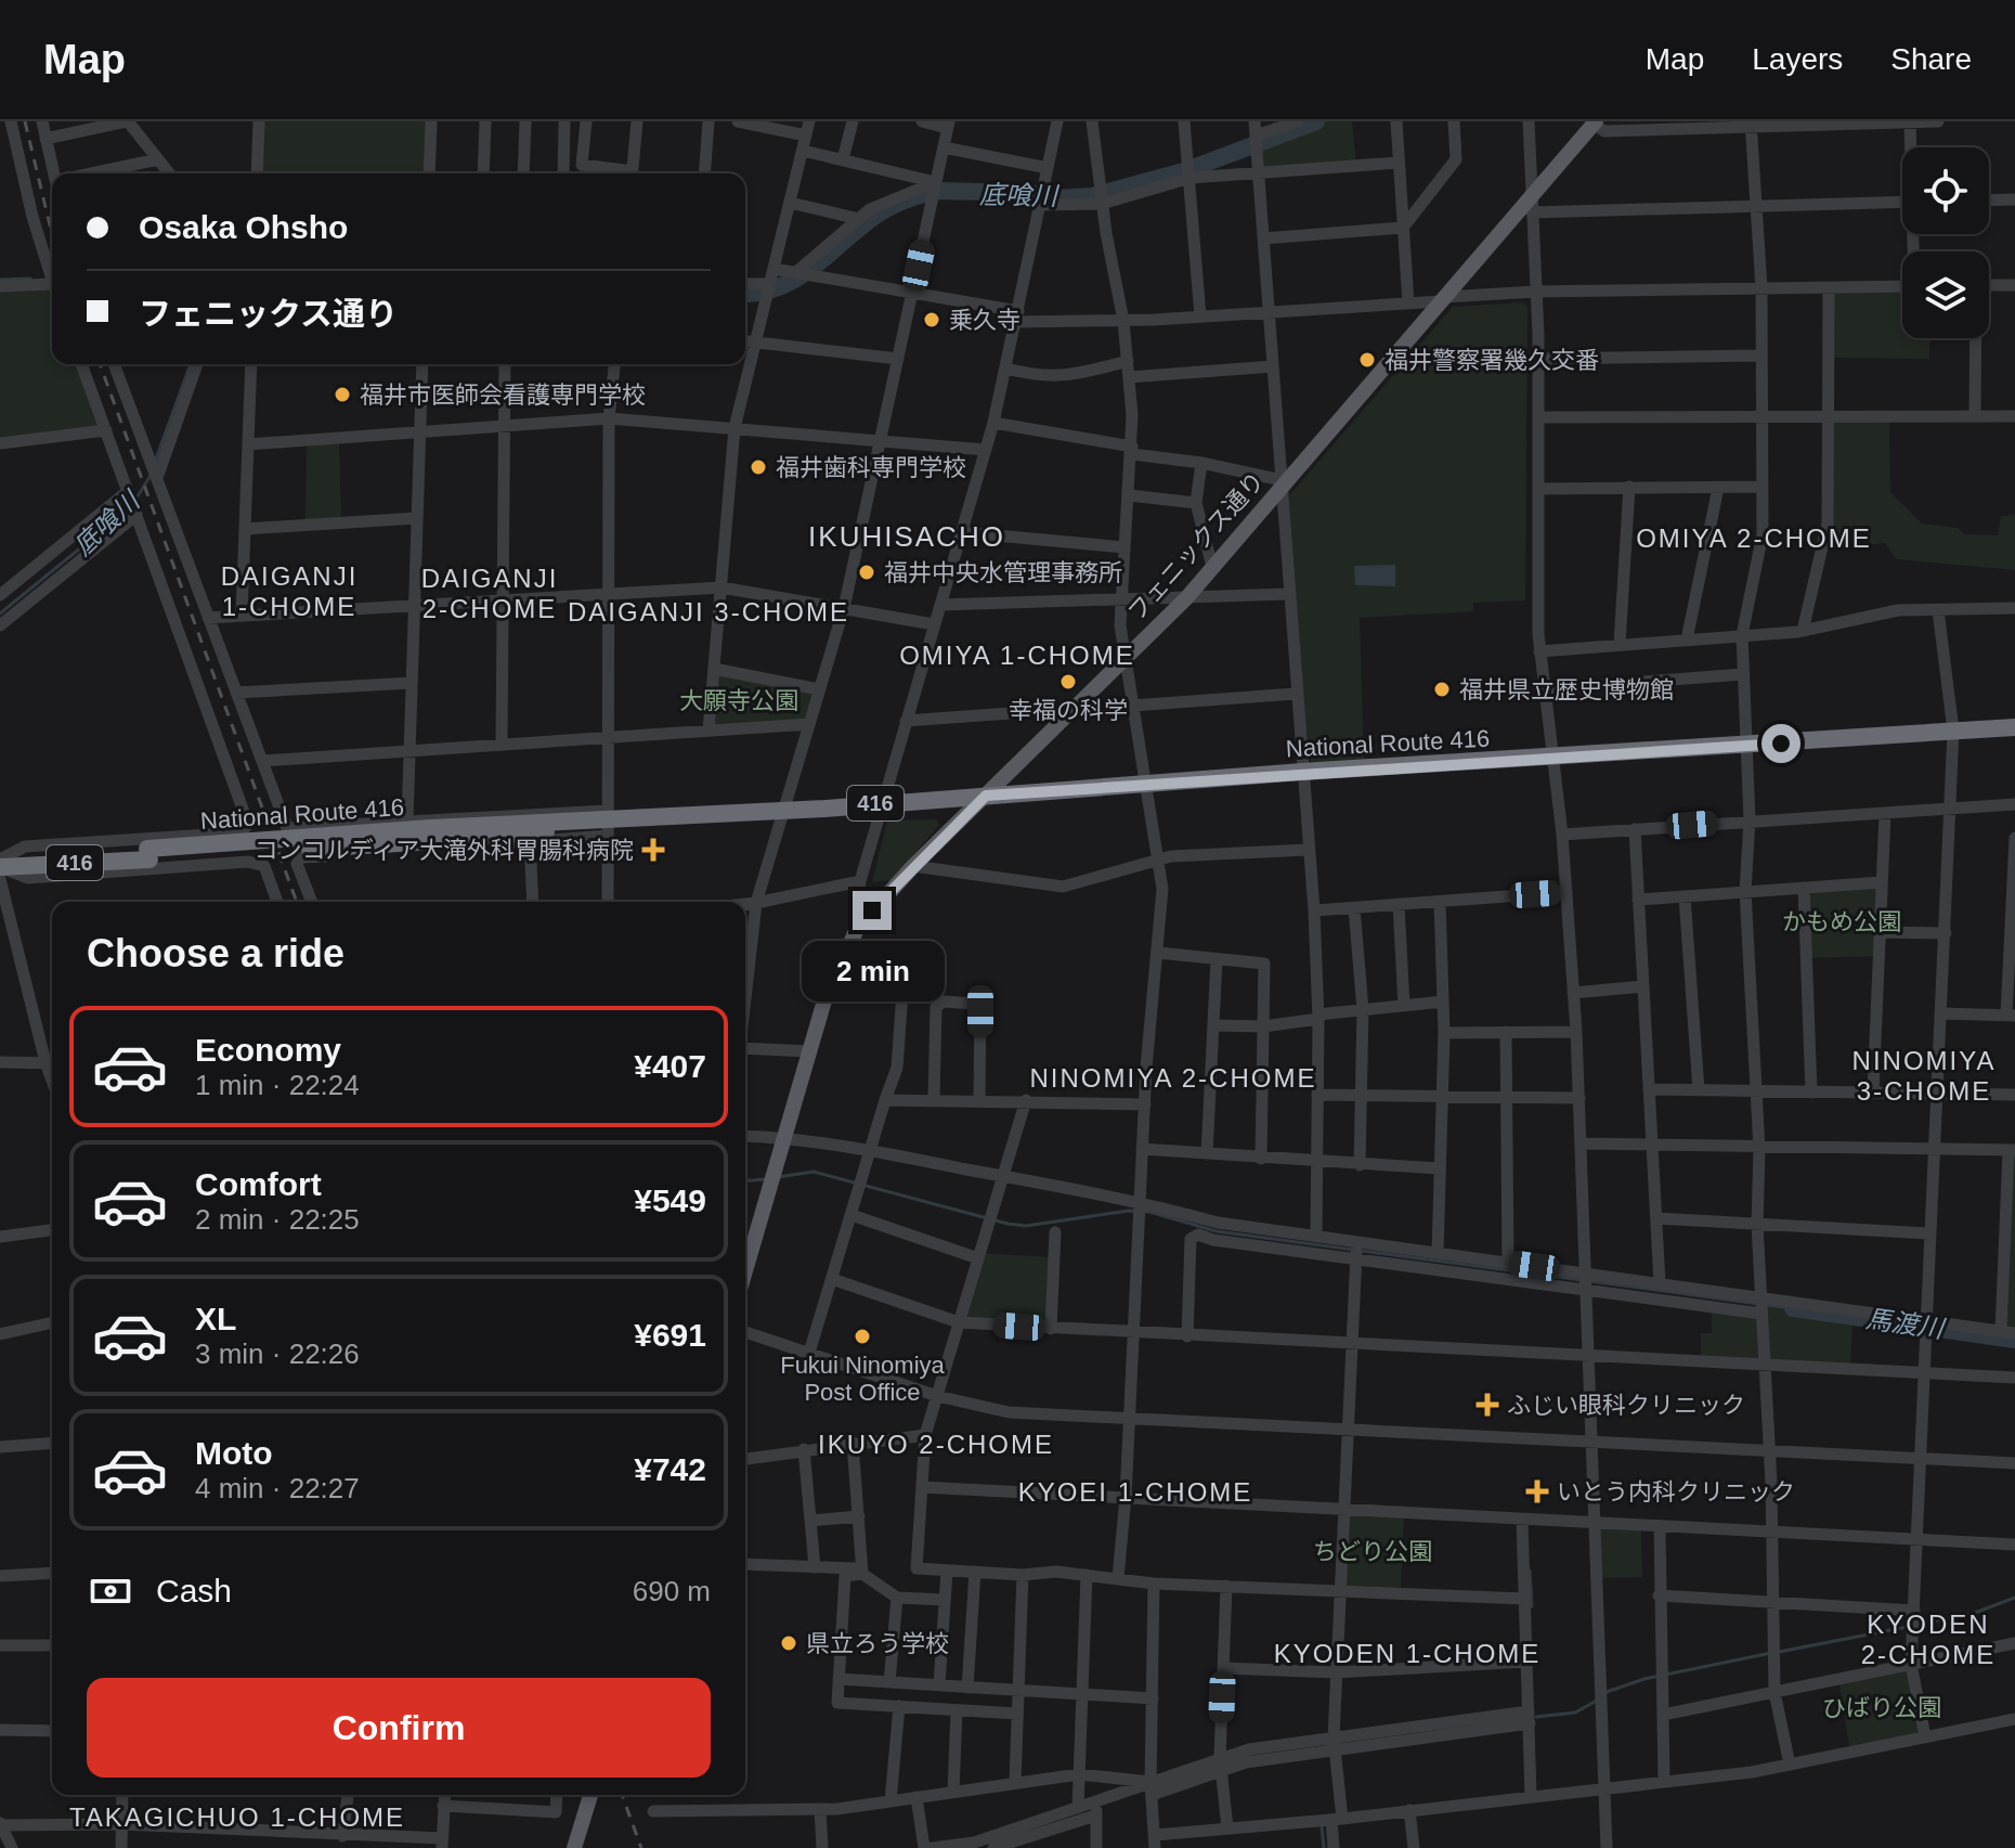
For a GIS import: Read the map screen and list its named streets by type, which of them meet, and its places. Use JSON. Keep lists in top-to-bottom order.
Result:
{
  "streets": {
    "highway": ["National Route 416", "416"],
    "main road": ["フェニックス通り"]
  },
  "crossings": [
    ["フェニックス通り", "National Route 416"]
  ],
  "districts": [
    "IKUHISACHO",
    "OMIYA 2-CHOME",
    "DAIGANJI 1-CHOME",
    "DAIGANJI 2-CHOME",
    "DAIGANJI 3-CHOME",
    "OMIYA 1-CHOME",
    "NINOMIYA 3-CHOME",
    "NINOMIYA 2-CHOME",
    "IKUYO 2-CHOME",
    "KYOEI 1-CHOME",
    "KYODEN 2-CHOME",
    "KYODEN 1-CHOME",
    "TAKAGICHUO 1-CHOME"
  ],
  "water": ["底喰川", "馬渡川"],
  "parks": [
    "大願寺公園",
    "かもめ公園",
    "ちどり公園",
    "ひばり公園"
  ],
  "places": {
    "other": [
      "乗久寺",
      "福井警察署幾久交番",
      "福井市医師会看護専門学校",
      "福井歯科専門学校",
      "福井中央水管理事務所",
      "幸福の科学",
      "福井県立歴史博物館",
      "Fukui Ninomiya Post Office",
      "県立ろう学校"
    ],
    "health": ["コンコルディア大滝外科胃腸科病院", "ふじい眼科クリニック", "いとう内科クリニック"]
  },
  "page": {
    "header": "Map",
    "nav": ["Map", "Layers", "Share"],
    "banner": ["Osaka Ohsho", "フェニックス通り"],
    "heading": "Choose a ride",
    "bubble": "2 min",
    "list": [
      {
        "name": "Economy",
        "note": "1 min · 22:24",
        "value": "¥407"
      },
      {
        "name": "Comfort",
        "note": "2 min · 22:25",
        "value": "¥549"
      },
      {
        "name": "XL",
        "note": "3 min · 22:26",
        "value": "¥691"
      },
      {
        "name": "Moto",
        "note": "4 min · 22:27",
        "value": "¥742"
      }
    ],
    "pay": ["Cash", "690 m"],
    "buttons": "Confirm"
  }
}
